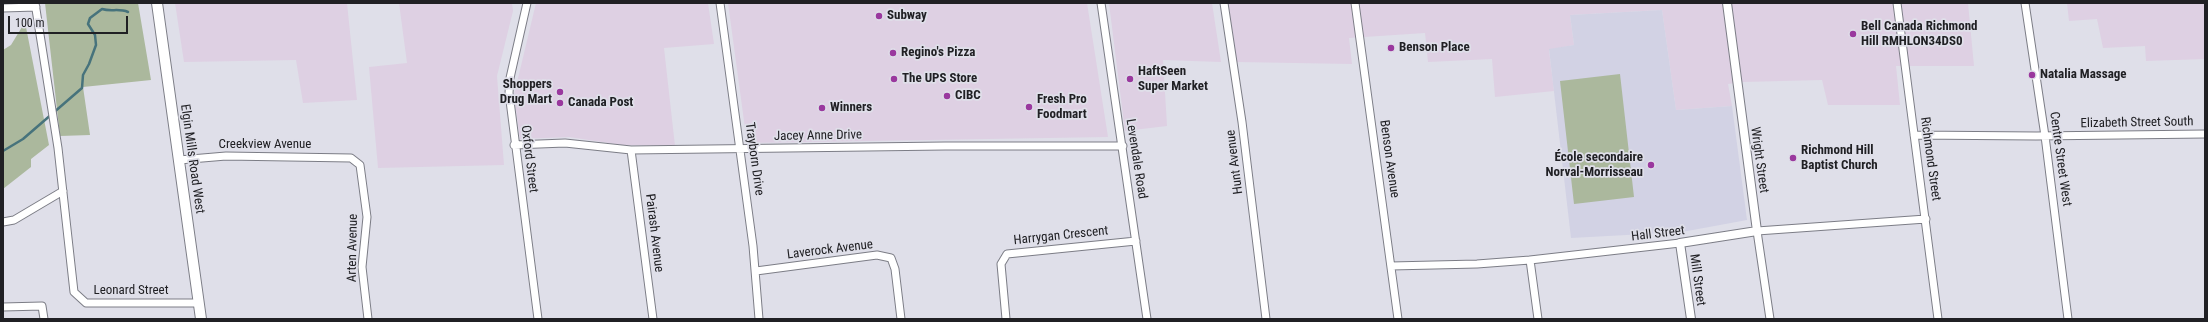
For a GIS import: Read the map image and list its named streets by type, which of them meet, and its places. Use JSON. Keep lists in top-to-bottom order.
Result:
{
  "streets": {
    "main road": ["Elgin Mills Road West"],
    "street": [
      "Elizabeth Street South",
      "Jacey Anne Drive",
      "Creekview Avenue",
      "Oxford Street",
      "Trayborn Drive",
      "Levendale Road",
      "Benson Avenue",
      "Richmond Street",
      "Centre Street West",
      "Wright Street",
      "Hunt Avenue",
      "Pairash Avenue",
      "Hall Street",
      "Harrygan Crescent",
      "Arten Avenue",
      "Laverock Avenue",
      "Mill Street",
      "Leonard Street"
    ]
  },
  "crossings": [
    ["Elizabeth Street South", "Richmond Street"],
    ["Elizabeth Street South", "Centre Street West"],
    ["Jacey Anne Drive", "Oxford Street"],
    ["Jacey Anne Drive", "Trayborn Drive"],
    ["Jacey Anne Drive", "Levendale Road"],
    ["Jacey Anne Drive", "Pairash Avenue"],
    ["Creekview Avenue", "Elgin Mills Road West"],
    ["Creekview Avenue", "Arten Avenue"],
    ["Elgin Mills Road West", "Leonard Street"],
    ["Trayborn Drive", "Laverock Avenue"],
    ["Levendale Road", "Harrygan Crescent"],
    ["Benson Avenue", "Hall Street"],
    ["Richmond Street", "Hall Street"],
    ["Wright Street", "Hall Street"],
    ["Hall Street", "Mill Street"]
  ],
  "places": [
    "Subway",
    "Bell Canada Richmond Hill RMHLON34DS0",
    "Benson Place",
    "Regino's Pizza",
    "Natalia Massage",
    "The UPS Store",
    "HaftSeen Super Market",
    "Shoppers Drug Mart",
    "CIBC",
    "Canada Post",
    "Fresh Pro Foodmart",
    "Winners",
    "Richmond Hill Baptist Church",
    "École secondaire Norval-Morrisseau"
  ],
  "scale_bar": "100 m"
}
